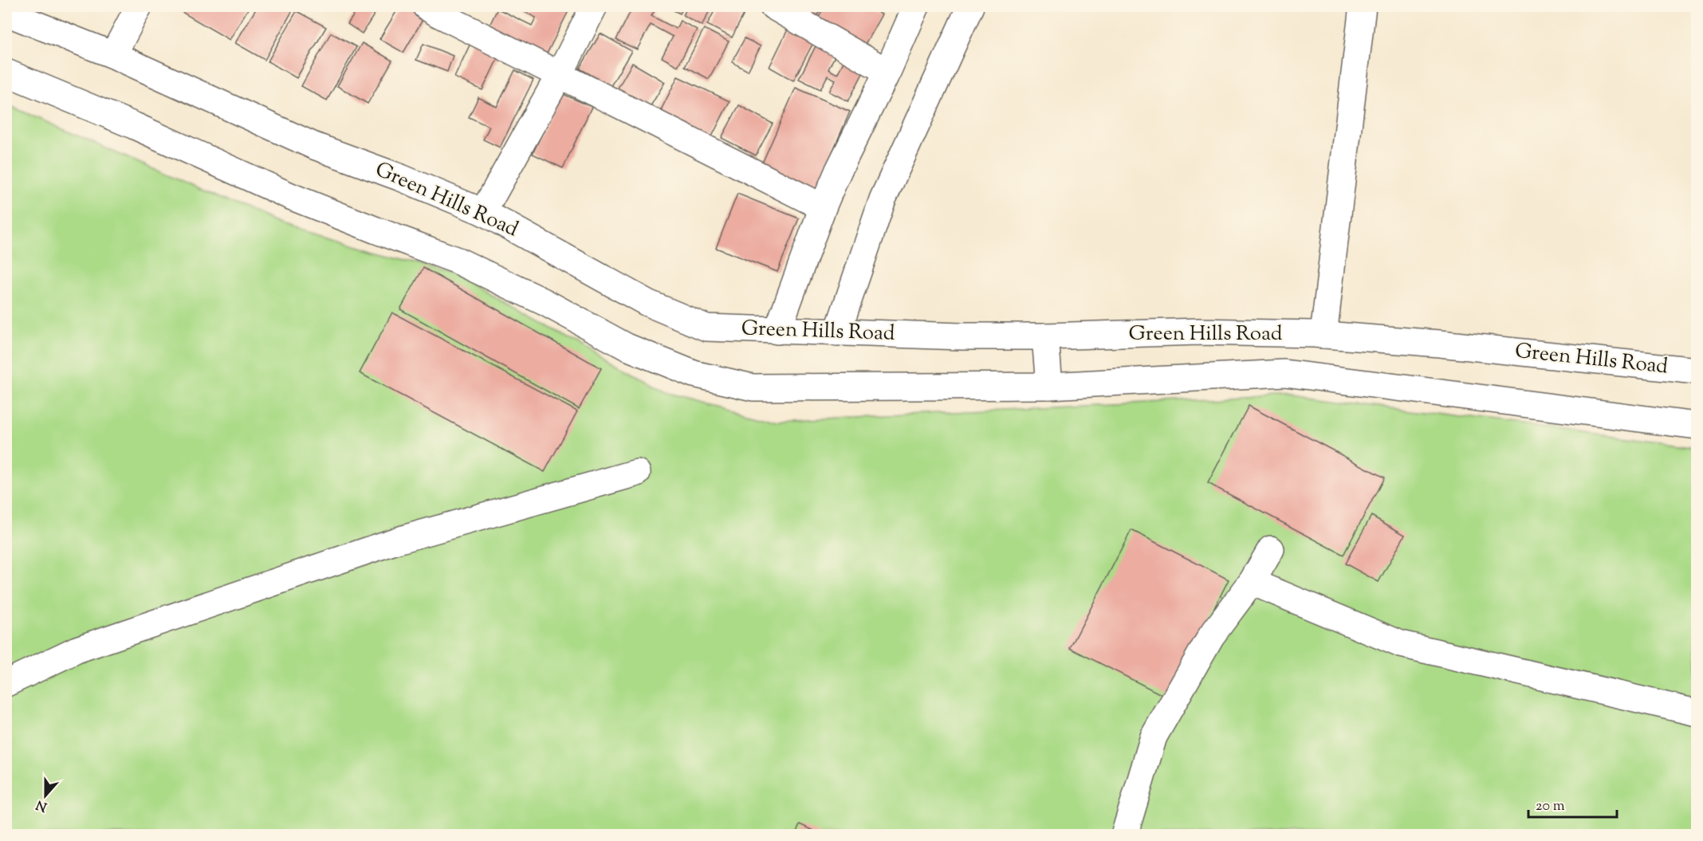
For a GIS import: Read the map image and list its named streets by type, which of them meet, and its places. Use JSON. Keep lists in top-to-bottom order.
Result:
{
  "streets": {
    "street": ["Green Hills Road"]
  },
  "scale_bar": "20 m",
  "north": "bottom"
}
